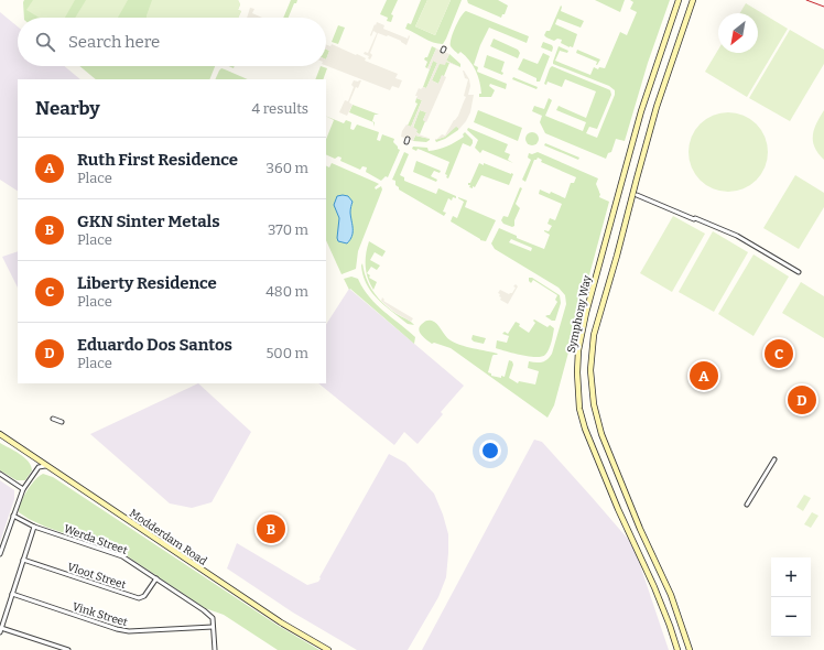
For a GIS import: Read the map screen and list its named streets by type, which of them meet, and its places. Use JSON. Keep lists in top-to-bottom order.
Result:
{
  "streets": {
    "main road": ["Symphony Way", "Modderdam Road"],
    "street": ["Werda Street", "Vloot Street", "Vink Street"]
  },
  "crossings": [
    ["Werda Street", "Vloot Street"],
    ["Werda Street", "Vink Street"]
  ],
  "north": "bottom left",
  "page": {
    "search": "Search here",
    "heading": ["Nearby", "4 results"],
    "list": [
      {
        "mark": "A",
        "name": "Ruth First Residence",
        "note": "Place",
        "value": "360 m"
      },
      {
        "mark": "B",
        "name": "GKN Sinter Metals",
        "note": "Place",
        "value": "370 m"
      },
      {
        "mark": "C",
        "name": "Liberty Residence",
        "note": "Place",
        "value": "480 m"
      },
      {
        "mark": "D",
        "name": "Eduardo Dos Santos",
        "note": "Place",
        "value": "500 m"
      }
    ],
    "pins": [
      "C",
      "A",
      "D",
      "B"
    ],
    "map_buttons": ["+", "−"]
  }
}
